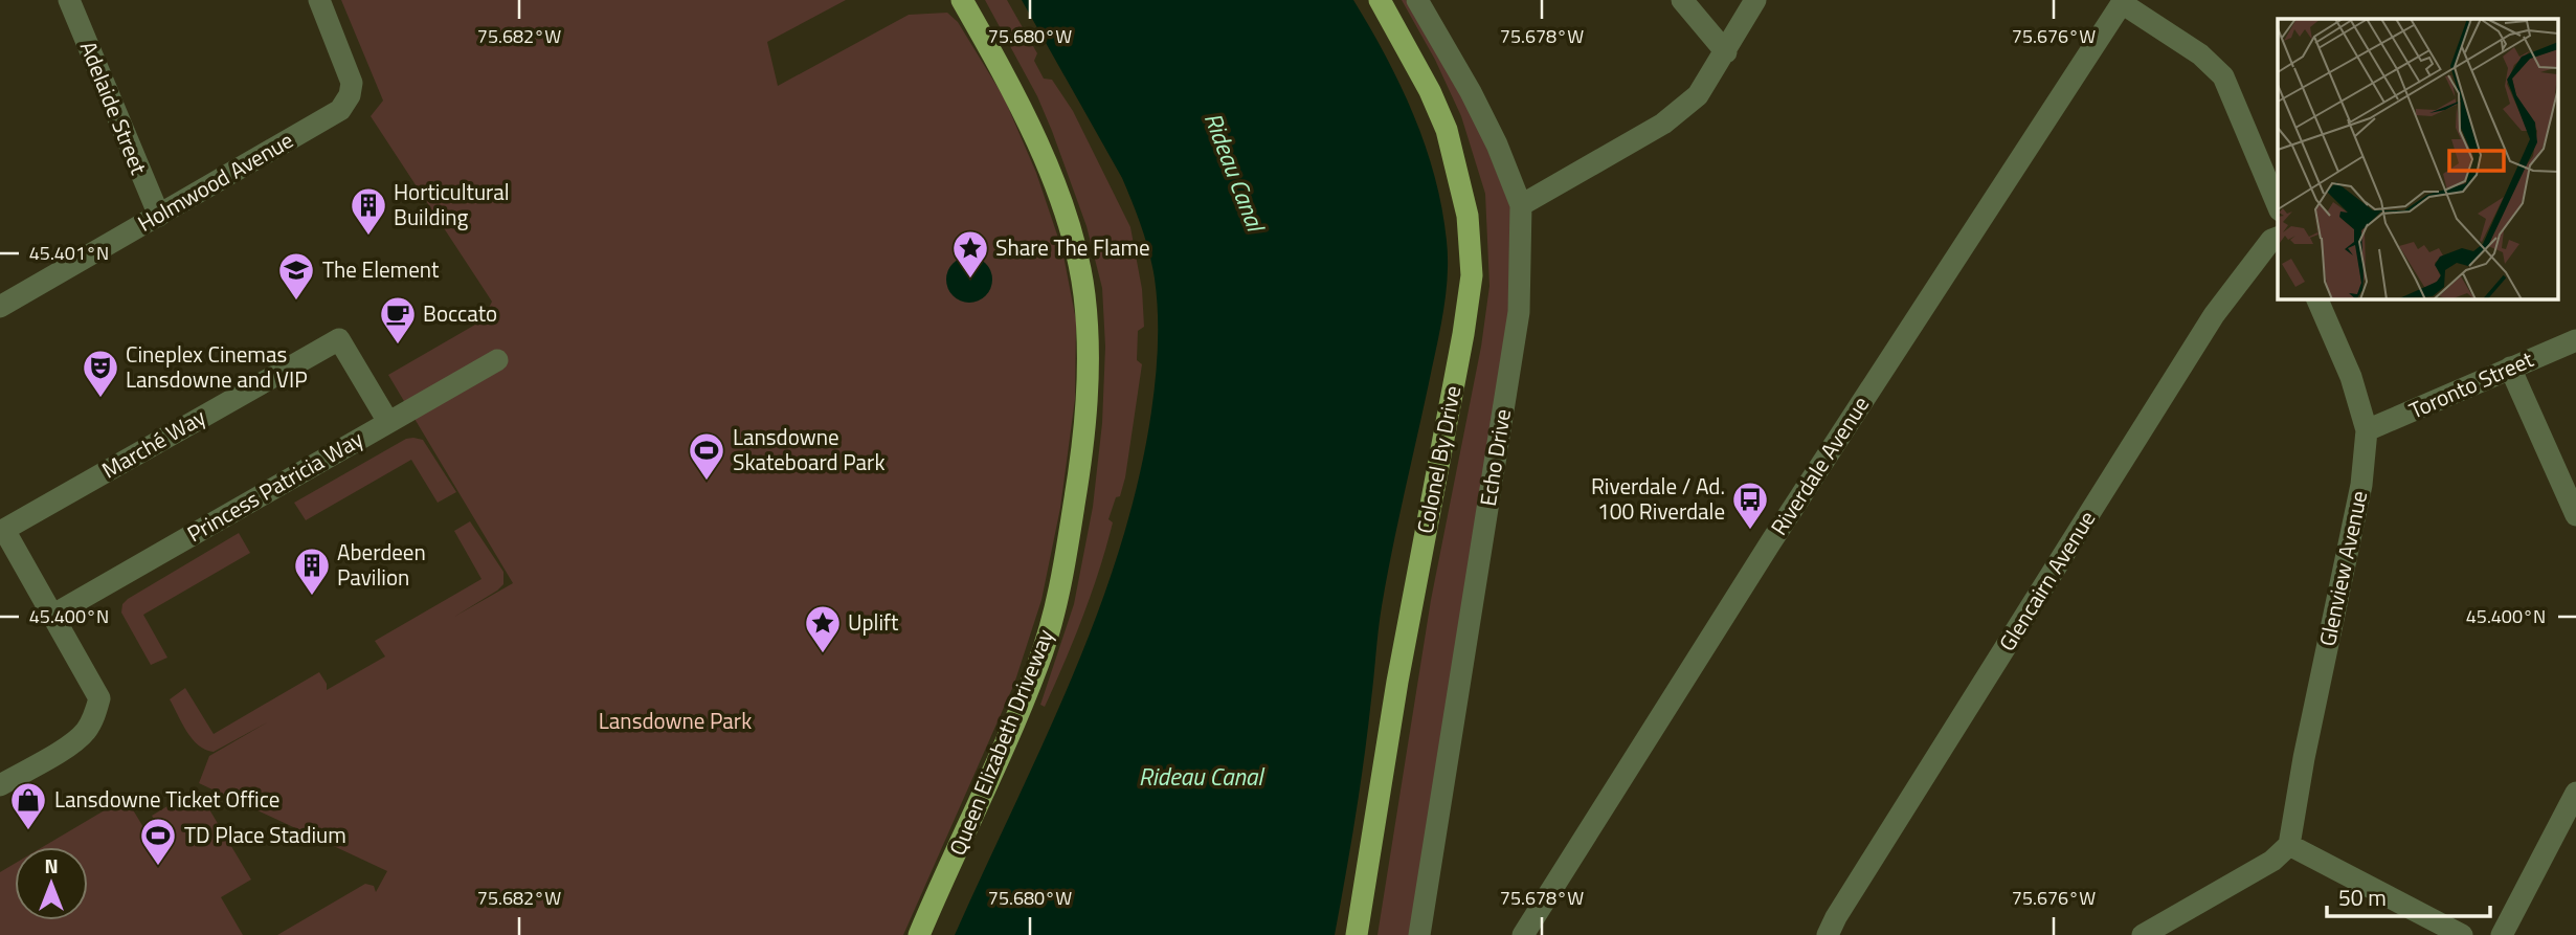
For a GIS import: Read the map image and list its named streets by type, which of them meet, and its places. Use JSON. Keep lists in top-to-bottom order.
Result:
{
  "streets": {
    "main road": ["Colonel By Drive", "Queen Elizabeth Driveway"],
    "street": [
      "Adelaide Street",
      "Holmwood Avenue",
      "Toronto Street",
      "Marché Way",
      "Echo Drive",
      "Riverdale Avenue",
      "Princess Patricia Way",
      "Glenview Avenue",
      "Glencairn Avenue"
    ]
  },
  "crossings": [
    ["Adelaide Street", "Holmwood Avenue"],
    ["Toronto Street", "Glenview Avenue"],
    ["Marché Way", "Princess Patricia Way"]
  ],
  "water": ["Rideau Canal"],
  "parks": ["Lansdowne Park"],
  "places": {
    "building": ["Horticultural Building", "Aberdeen Pavilion"],
    "place": ["Share The Flame", "Uplift"],
    "school or university": ["The Element"],
    "cafe": ["Boccato"],
    "theatre": ["Cineplex Cinemas Lansdowne and VIP"],
    "sports": ["Lansdowne Skateboard Park", "TD Place Stadium"],
    "bus stop": ["Riverdale / Ad. 100 Riverdale"],
    "shop": ["Lansdowne Ticket Office"]
  },
  "scale_bar": "50 m",
  "north": "top",
  "coordinates": [
    "75.682°W",
    "75.680°W",
    "75.678°W",
    "75.676°W",
    "45.401°N",
    "45.400°N"
  ]
}
